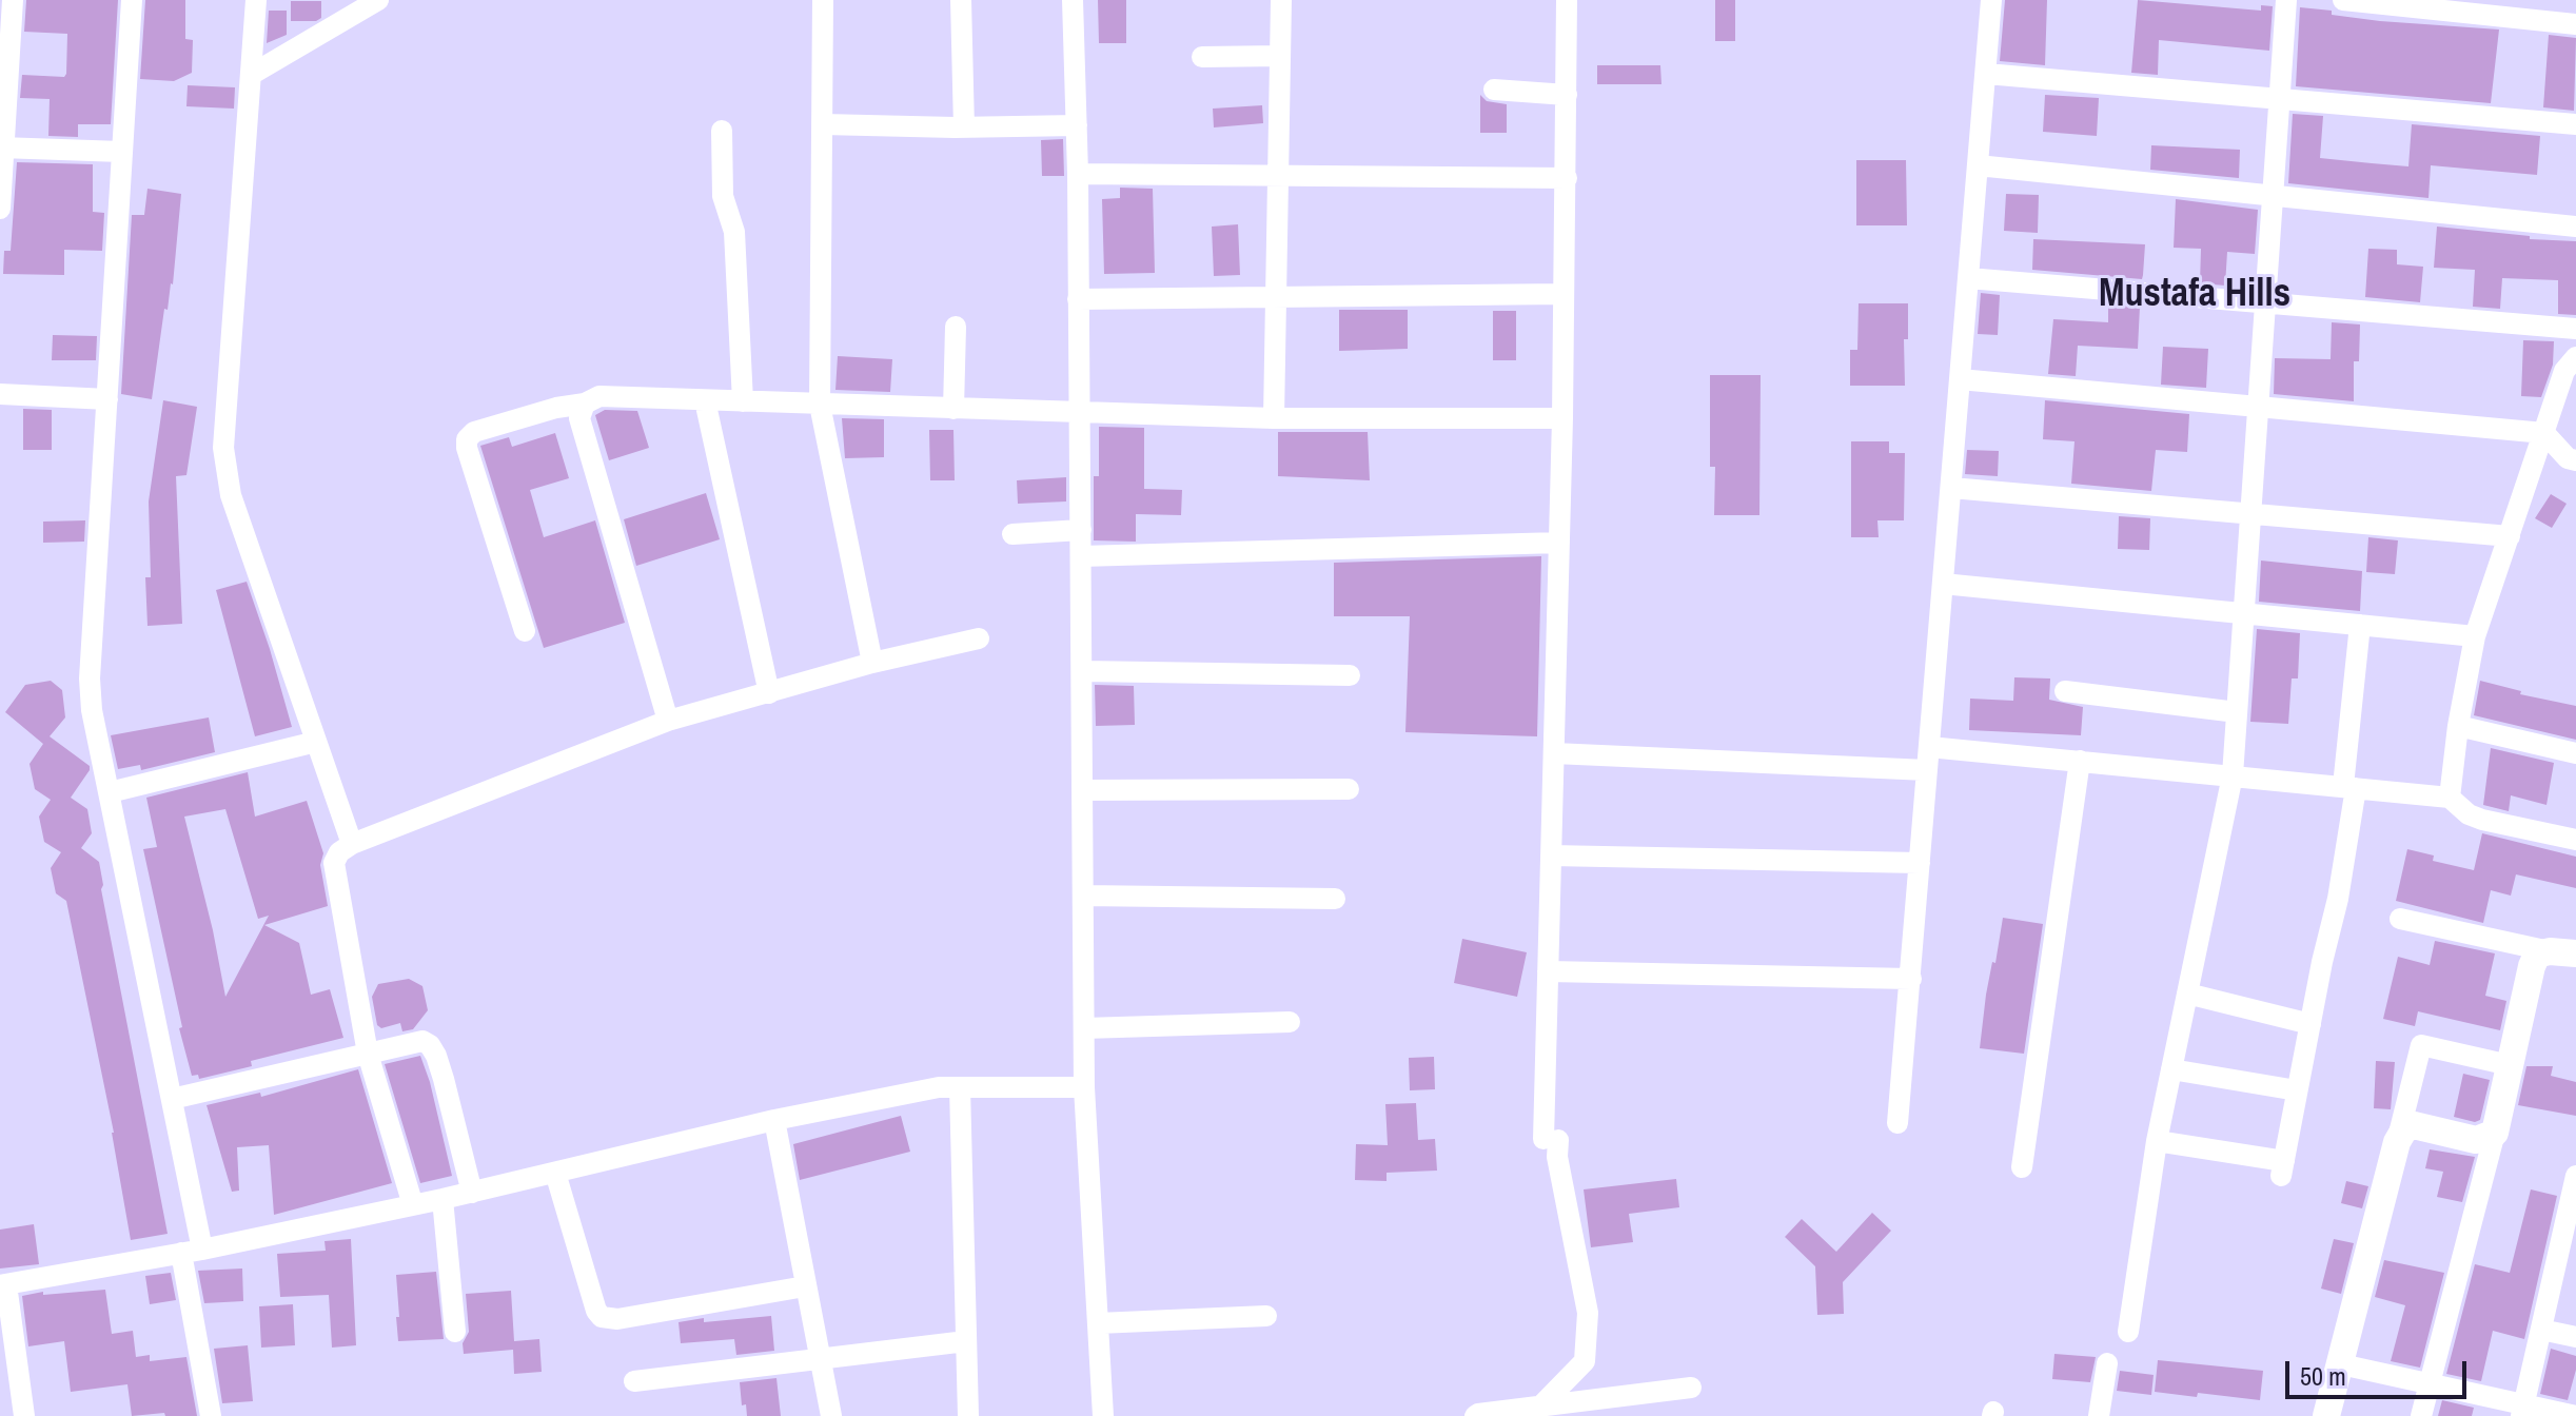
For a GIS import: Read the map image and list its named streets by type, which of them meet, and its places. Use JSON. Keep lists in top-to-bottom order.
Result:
{
  "districts": ["Mustafa Hills"],
  "scale_bar": "50 m"
}
